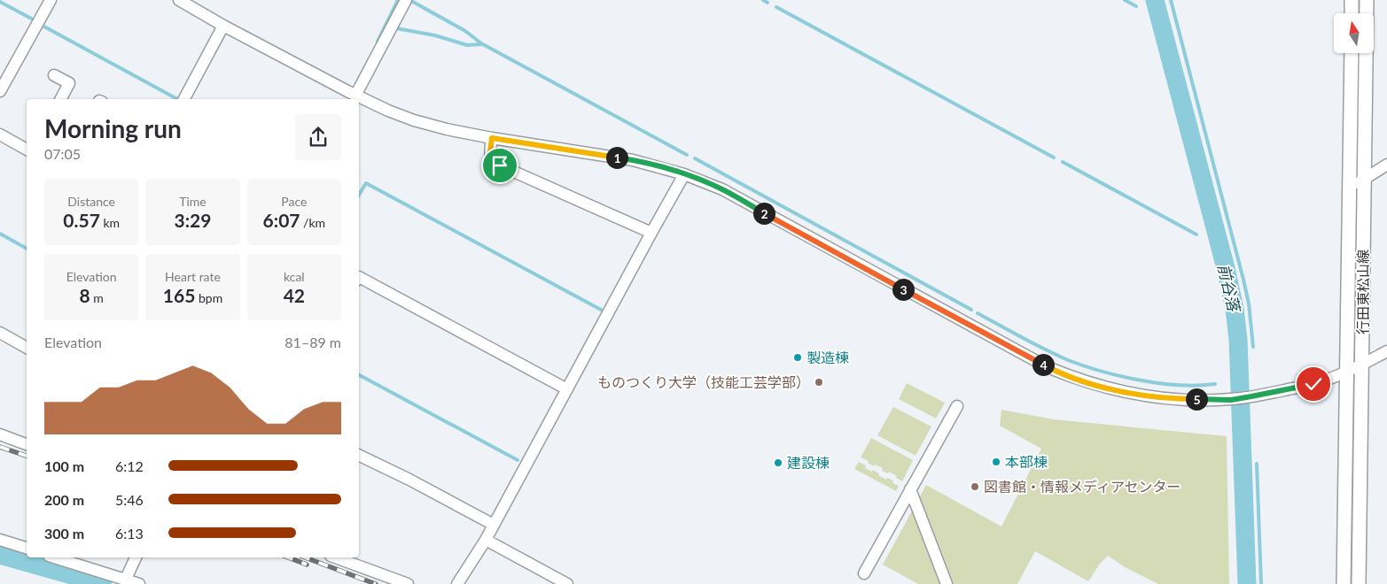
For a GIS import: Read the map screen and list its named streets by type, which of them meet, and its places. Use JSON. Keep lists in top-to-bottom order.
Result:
{
  "streets": {
    "main road": ["行田東松山線"]
  },
  "water": ["前谷落"],
  "places": [
    "製造棟",
    "ものつくり大学（技能工芸学部）",
    "本部棟",
    "建設棟",
    "図書館・情報メディアセンター"
  ],
  "north": "top",
  "page": {
    "heading": ["Morning run", "07:05"],
    "pins": [
      "1",
      "2",
      "3",
      "4",
      "5"
    ],
    "stats": [
      ["Distance", "0.57 km"],
      ["Time", "3:29"],
      ["Pace", "6:07 /km"],
      ["Elevation", "8 m"],
      ["Heart rate", "165 bpm"],
      ["kcal", "42"]
    ],
    "chart": ["Elevation", "81–89 m"],
    "list": [
      {
        "name": "100 m",
        "note": "6:12"
      },
      {
        "name": "200 m",
        "note": "5:46"
      },
      {
        "name": "300 m",
        "note": "6:13"
      }
    ]
  }
}
